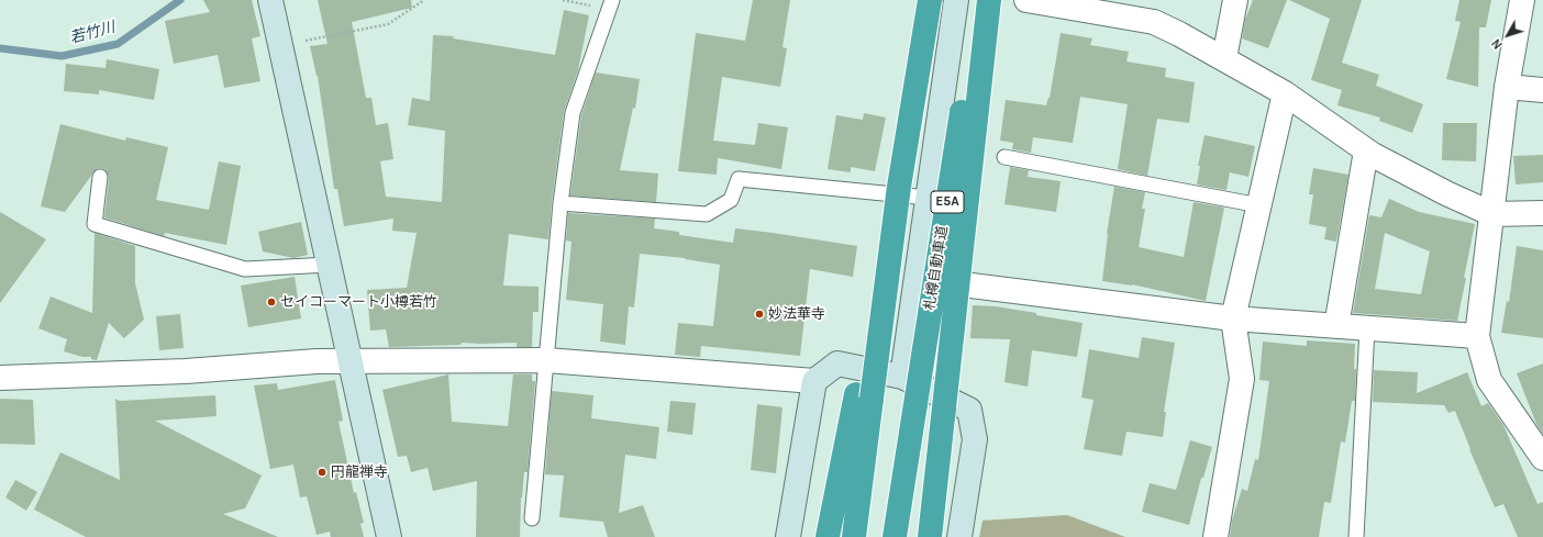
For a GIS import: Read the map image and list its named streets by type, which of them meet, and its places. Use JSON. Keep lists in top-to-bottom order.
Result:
{
  "streets": {
    "highway": ["E5A", "札樽自動車道"]
  },
  "water": ["若竹川"],
  "places": ["セイコーマート小樽若竹", "妙法華寺", "円龍禅寺"],
  "north": "bottom left"
}
